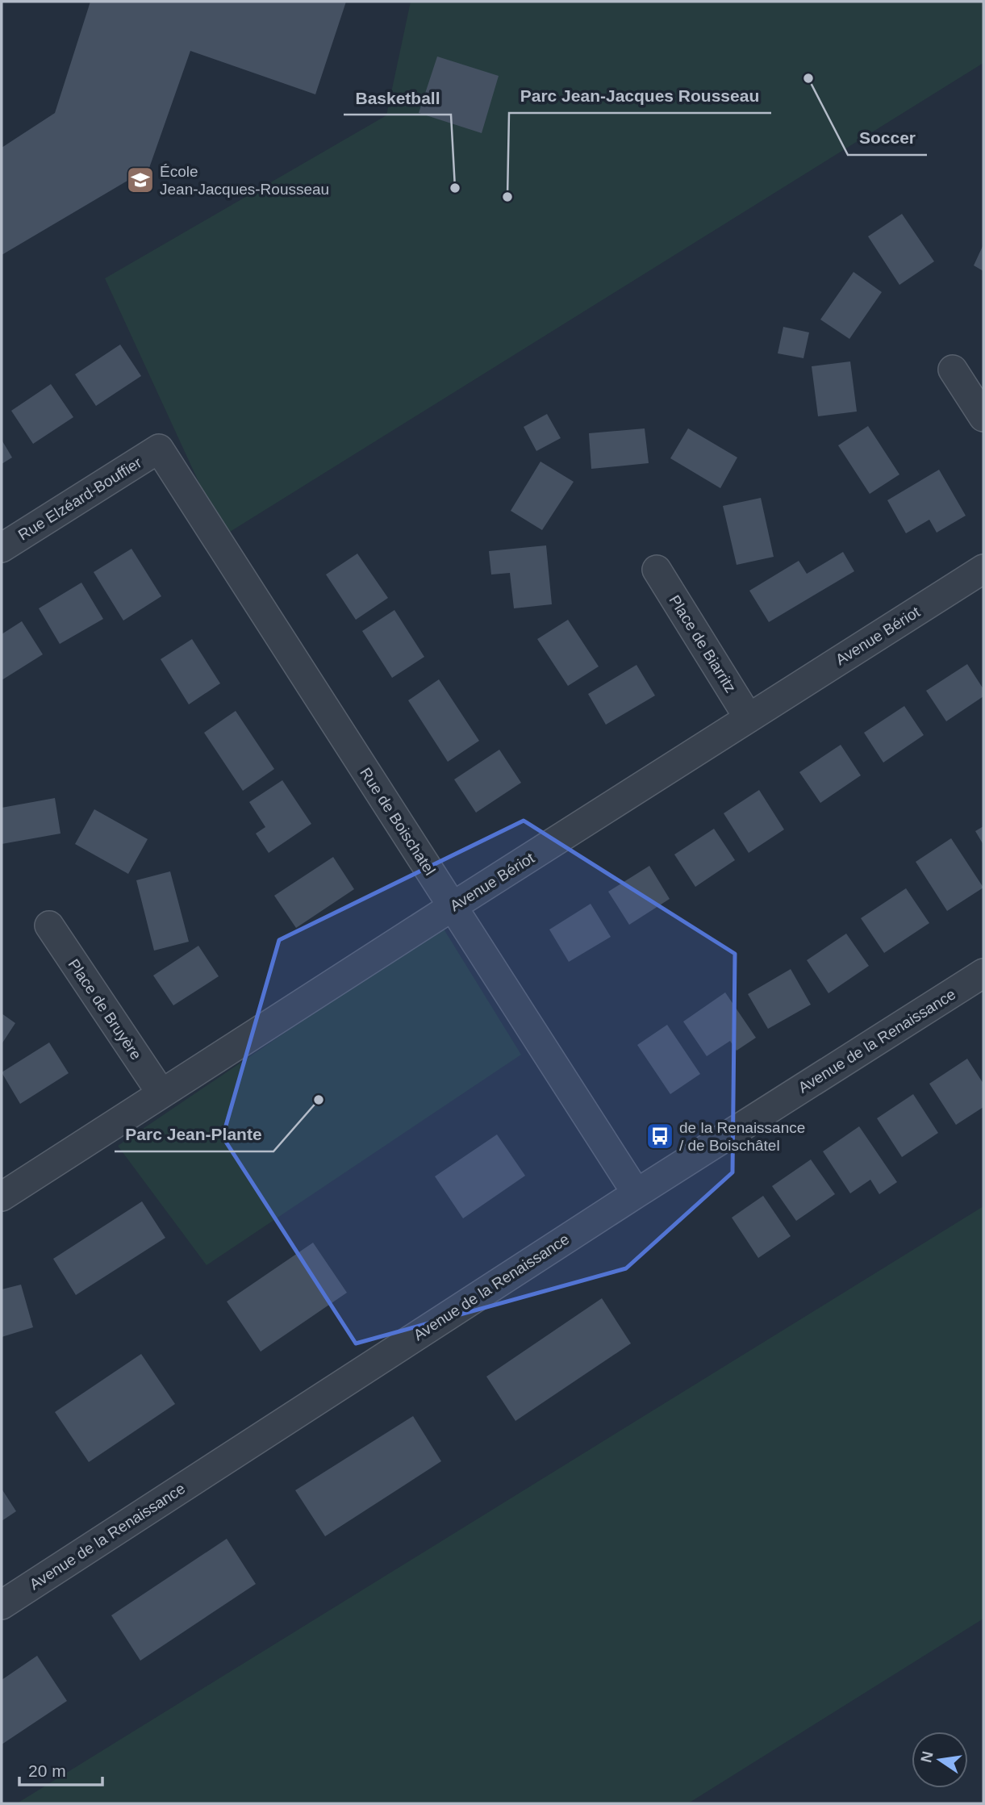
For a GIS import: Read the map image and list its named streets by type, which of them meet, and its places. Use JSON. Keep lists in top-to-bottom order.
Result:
{
  "streets": {
    "street": [
      "Rue Elzéard-Bouffier",
      "Avenue Bériot",
      "Place de Biarritz",
      "Rue de Boischatel",
      "Place de Bruyère",
      "Avenue de la Renaissance"
    ]
  },
  "crossings": [
    ["Rue Elzéard-Bouffier", "Rue de Boischatel"],
    ["Avenue Bériot", "Place de Biarritz"],
    ["Avenue Bériot", "Rue de Boischatel"],
    ["Avenue Bériot", "Place de Bruyère"],
    ["Rue de Boischatel", "Avenue de la Renaissance"]
  ],
  "places": {
    "other": [
      "Soccer",
      "Basketball",
      "Parc Jean-Jacques Rousseau",
      "Parc Jean-Plante"
    ],
    "school or university": ["École Jean-Jacques-Rousseau"],
    "bus stop": ["de la Renaissance / de Boischâtel"]
  },
  "scale_bar": "20 m",
  "north": "left"
}
